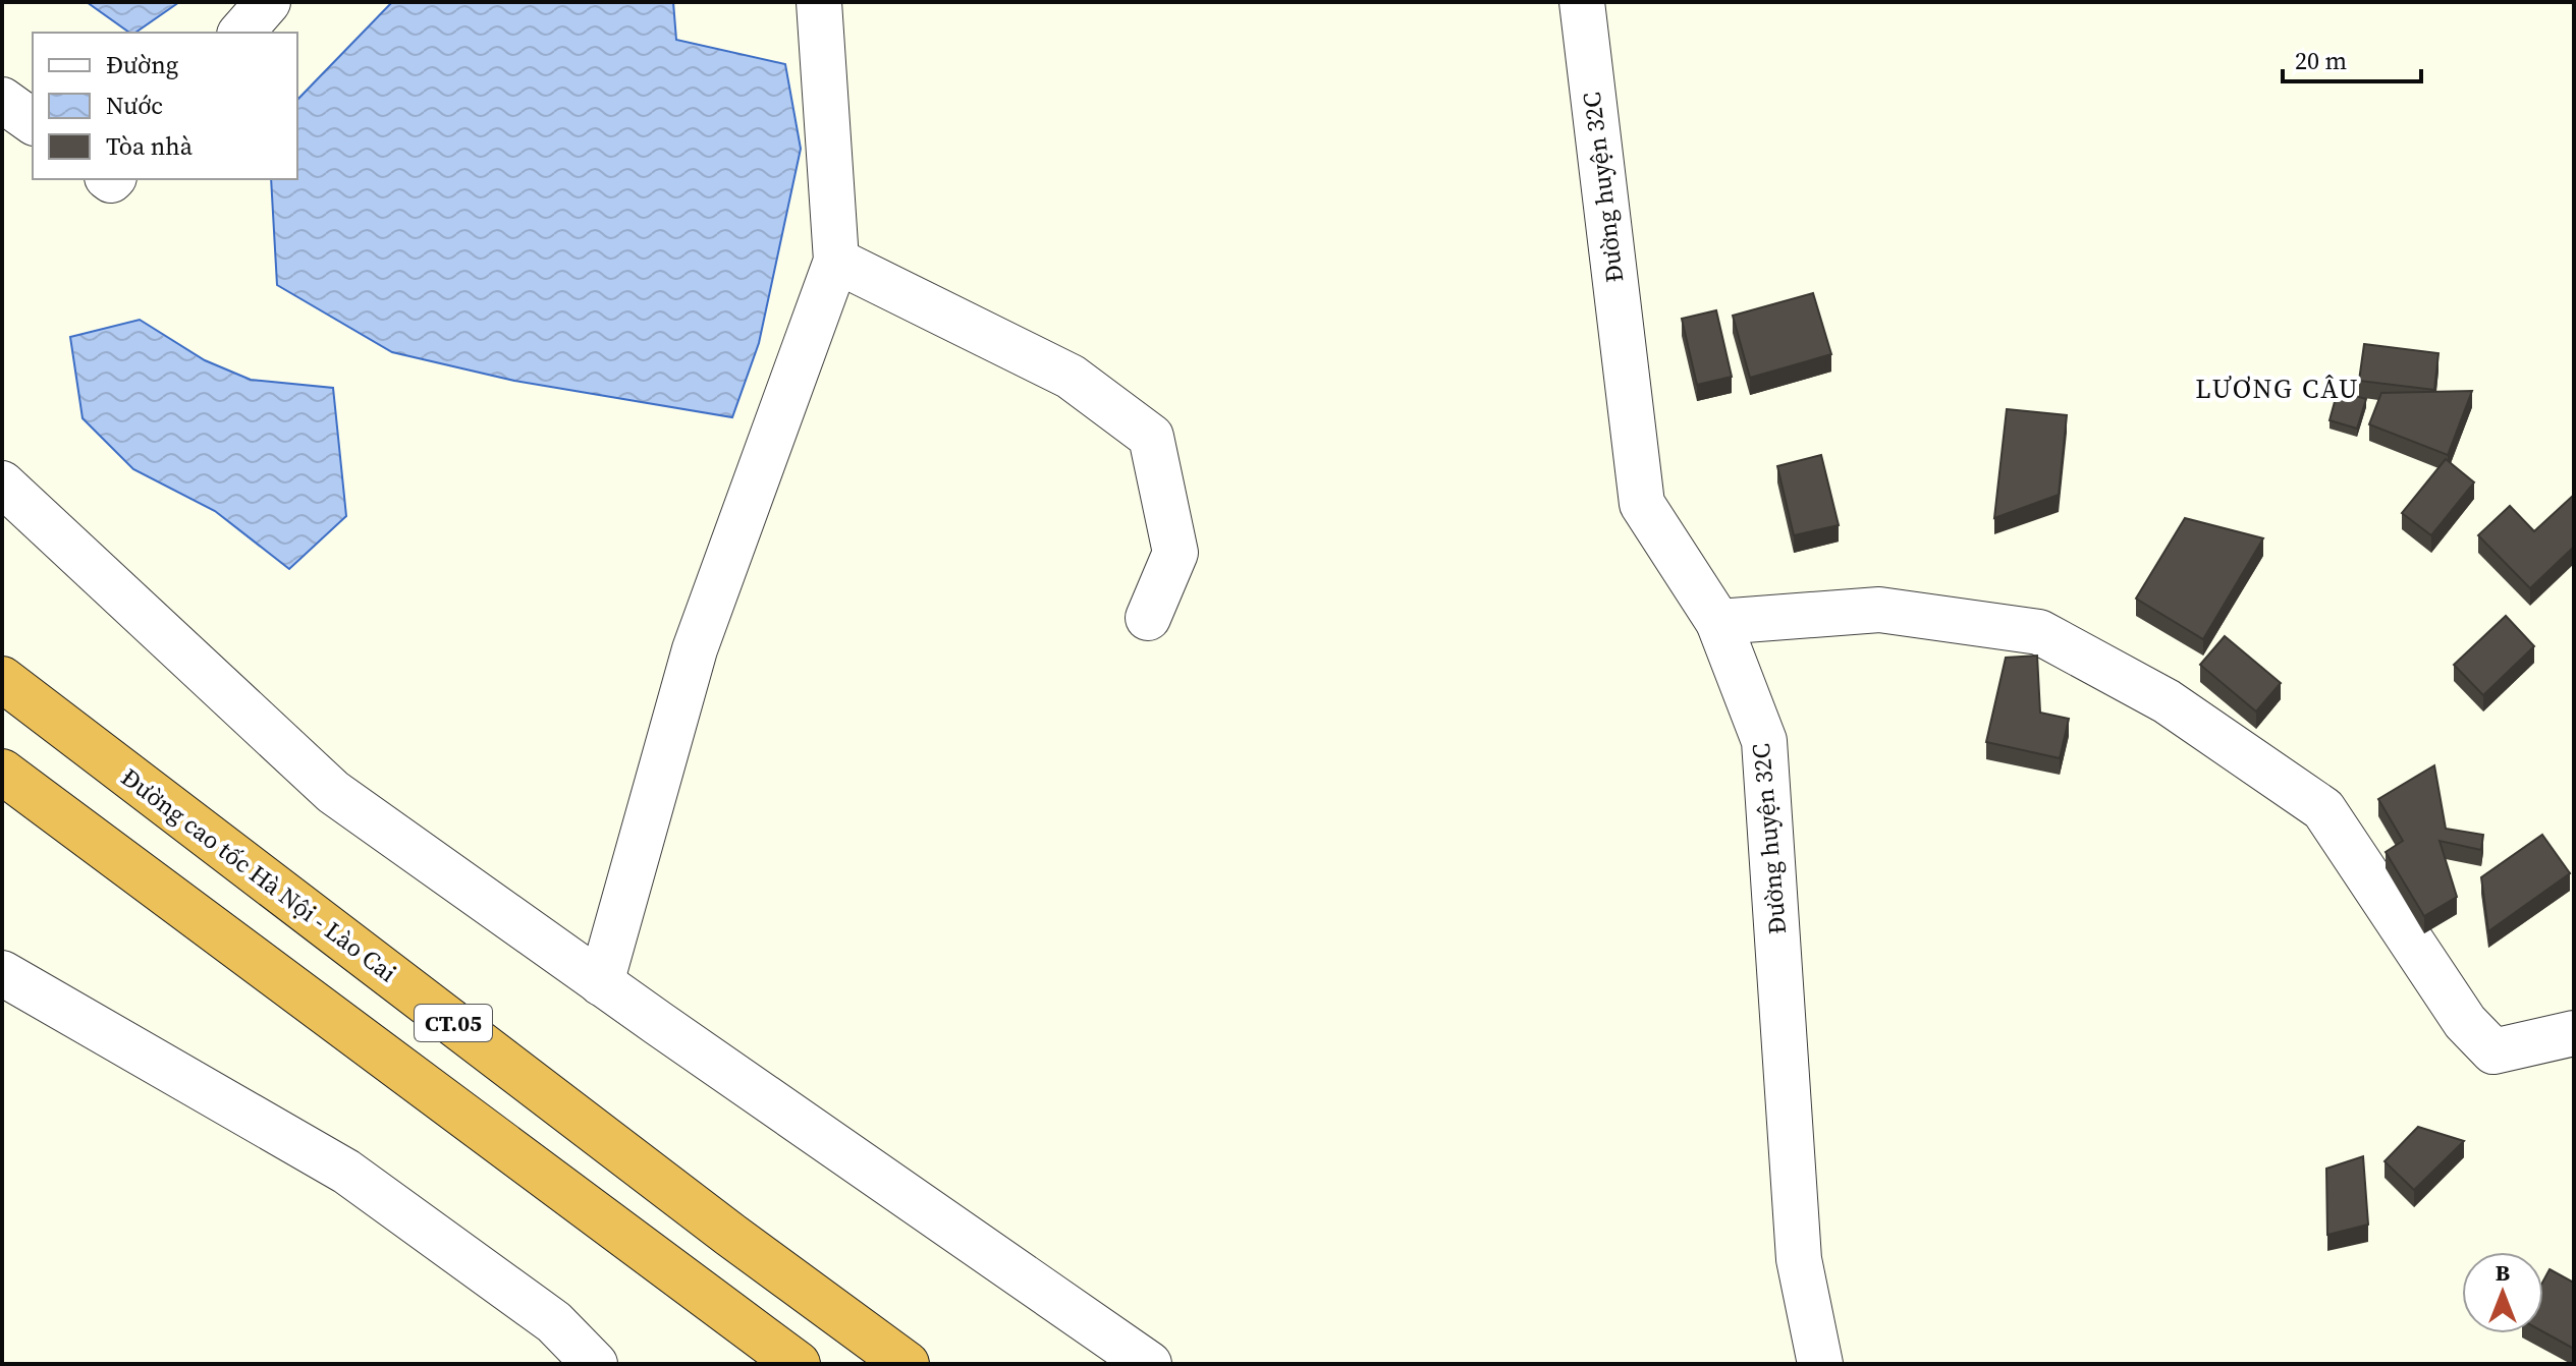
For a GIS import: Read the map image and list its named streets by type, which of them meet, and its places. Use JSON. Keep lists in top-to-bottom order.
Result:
{
  "streets": {
    "highway": ["Đường cao tốc Hà Nội - Lào Cai", "CT.05"],
    "street": ["Đường huyện 32C"]
  },
  "districts": ["LƯƠNG CÂU"],
  "legend": ["Đường", "Nước", "Tòa nhà"],
  "scale_bar": "20 m",
  "north": "top"
}
